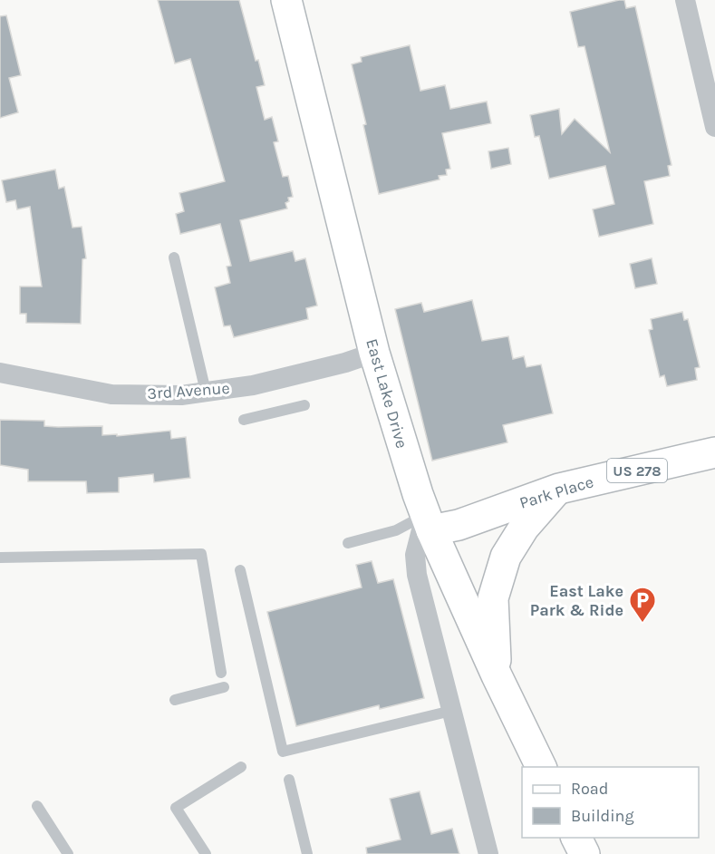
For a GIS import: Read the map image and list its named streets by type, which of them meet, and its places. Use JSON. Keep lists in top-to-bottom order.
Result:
{
  "streets": {
    "main road": ["East Lake Drive", "US 278", "Park Place"],
    "street": ["3rd Avenue"]
  },
  "crossings": [
    ["3rd Avenue", "East Lake Drive"],
    ["East Lake Drive", "Park Place"]
  ],
  "places": {
    "parking": ["East Lake Park & Ride"]
  },
  "legend": ["Road", "Building"]
}
